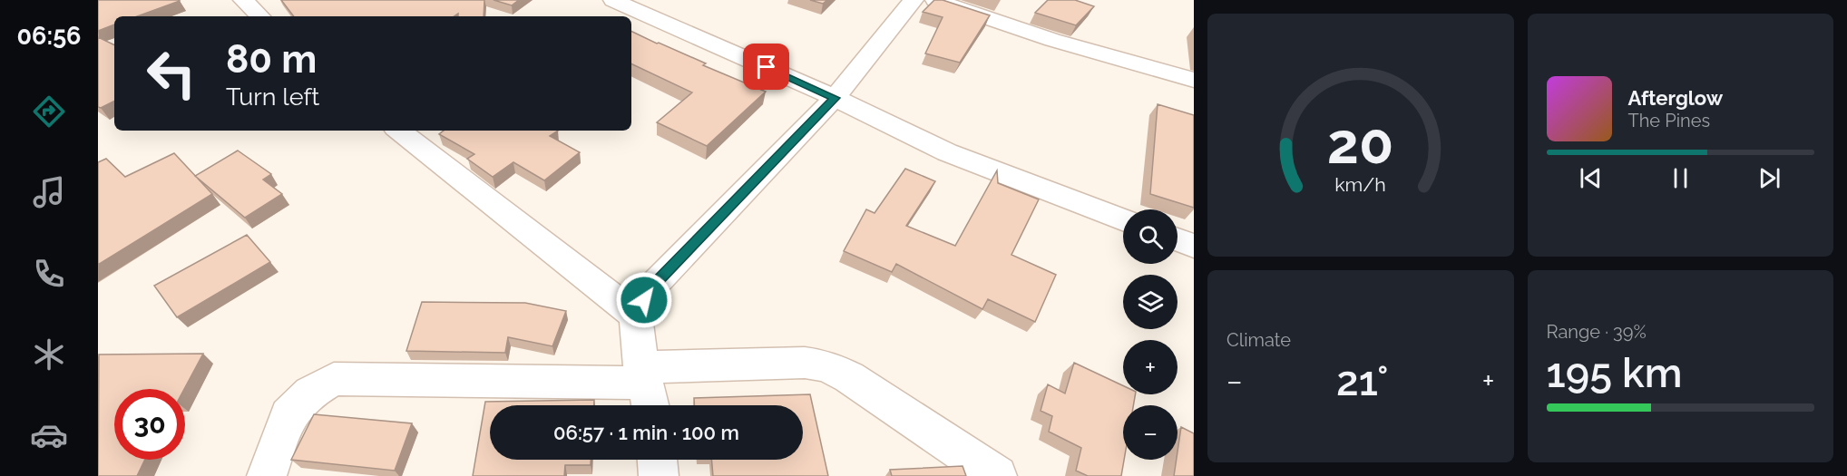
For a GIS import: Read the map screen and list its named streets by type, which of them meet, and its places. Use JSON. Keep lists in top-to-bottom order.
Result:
{
  "page": {
    "tabs": "06:56",
    "turn": ["80 m", "Turn left"],
    "song": ["Afterglow", "The Pines"],
    "map_buttons": ["+", "−"],
    "tile": [
      "Climate",
      ["Range · 39%", "195 km"]
    ],
    "heat": ["−", "21°", "+"],
    "limit": "30",
    "trip": "06:57 · 1 min · 100 m",
    "gauge": ["20", "km/h"]
  }
}
